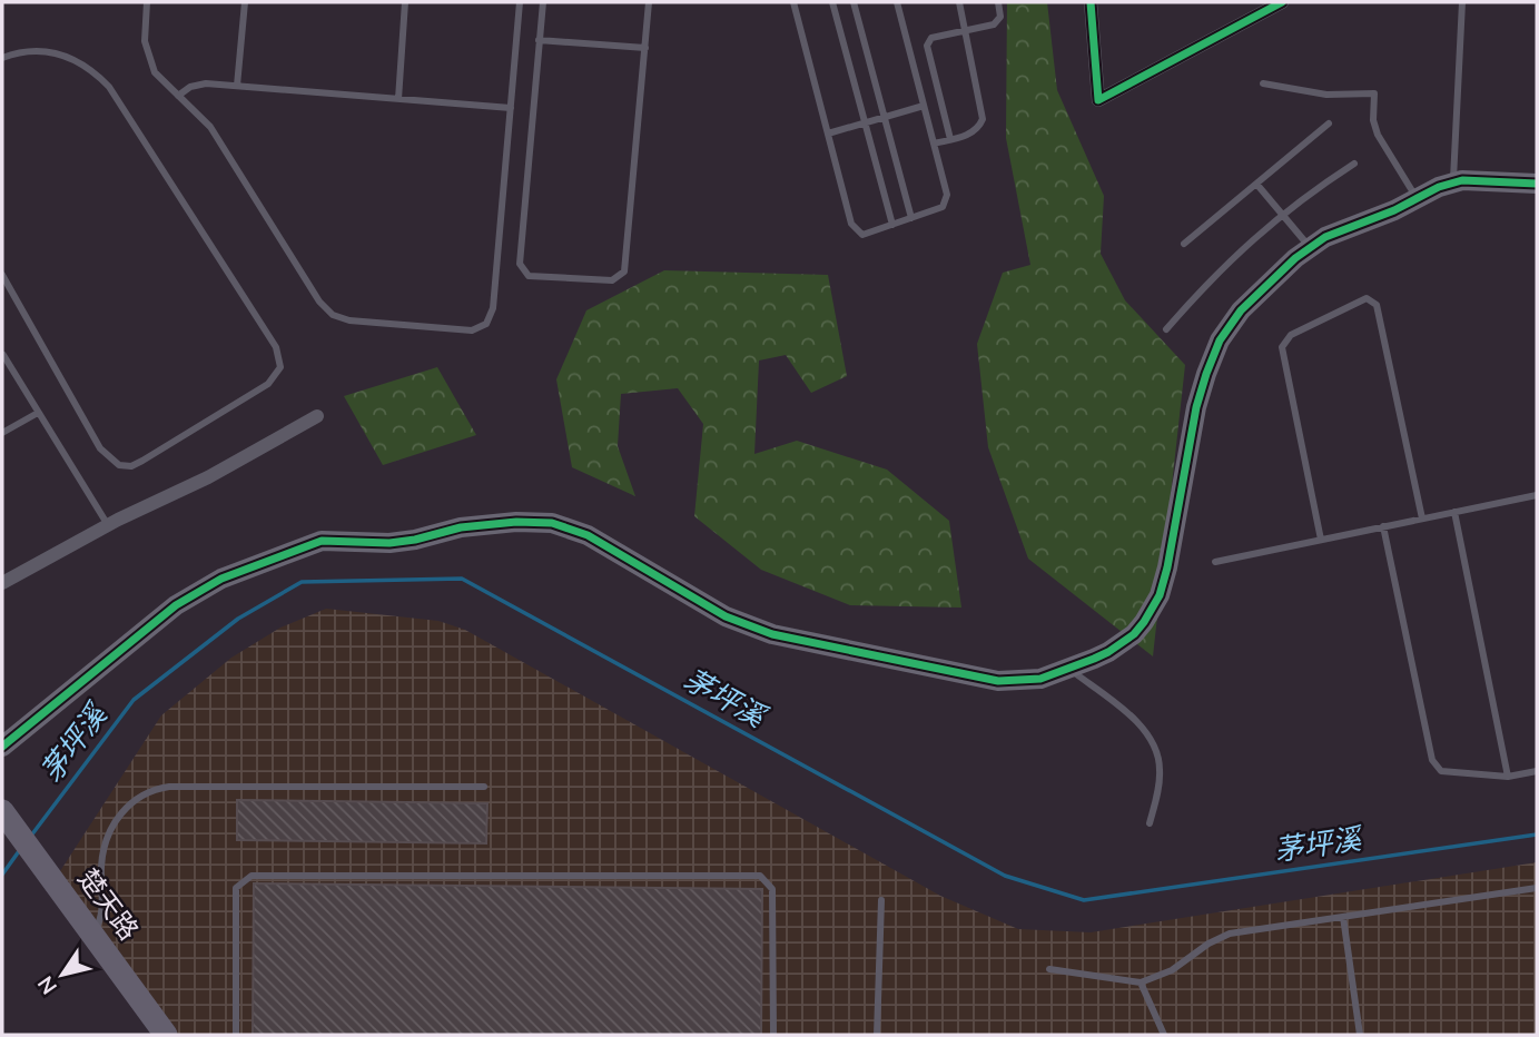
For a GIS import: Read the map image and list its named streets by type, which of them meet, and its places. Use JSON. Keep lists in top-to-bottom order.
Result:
{
  "streets": {
    "highway": ["楚天路"]
  },
  "water": ["茅坪溪"],
  "north": "bottom left"
}
